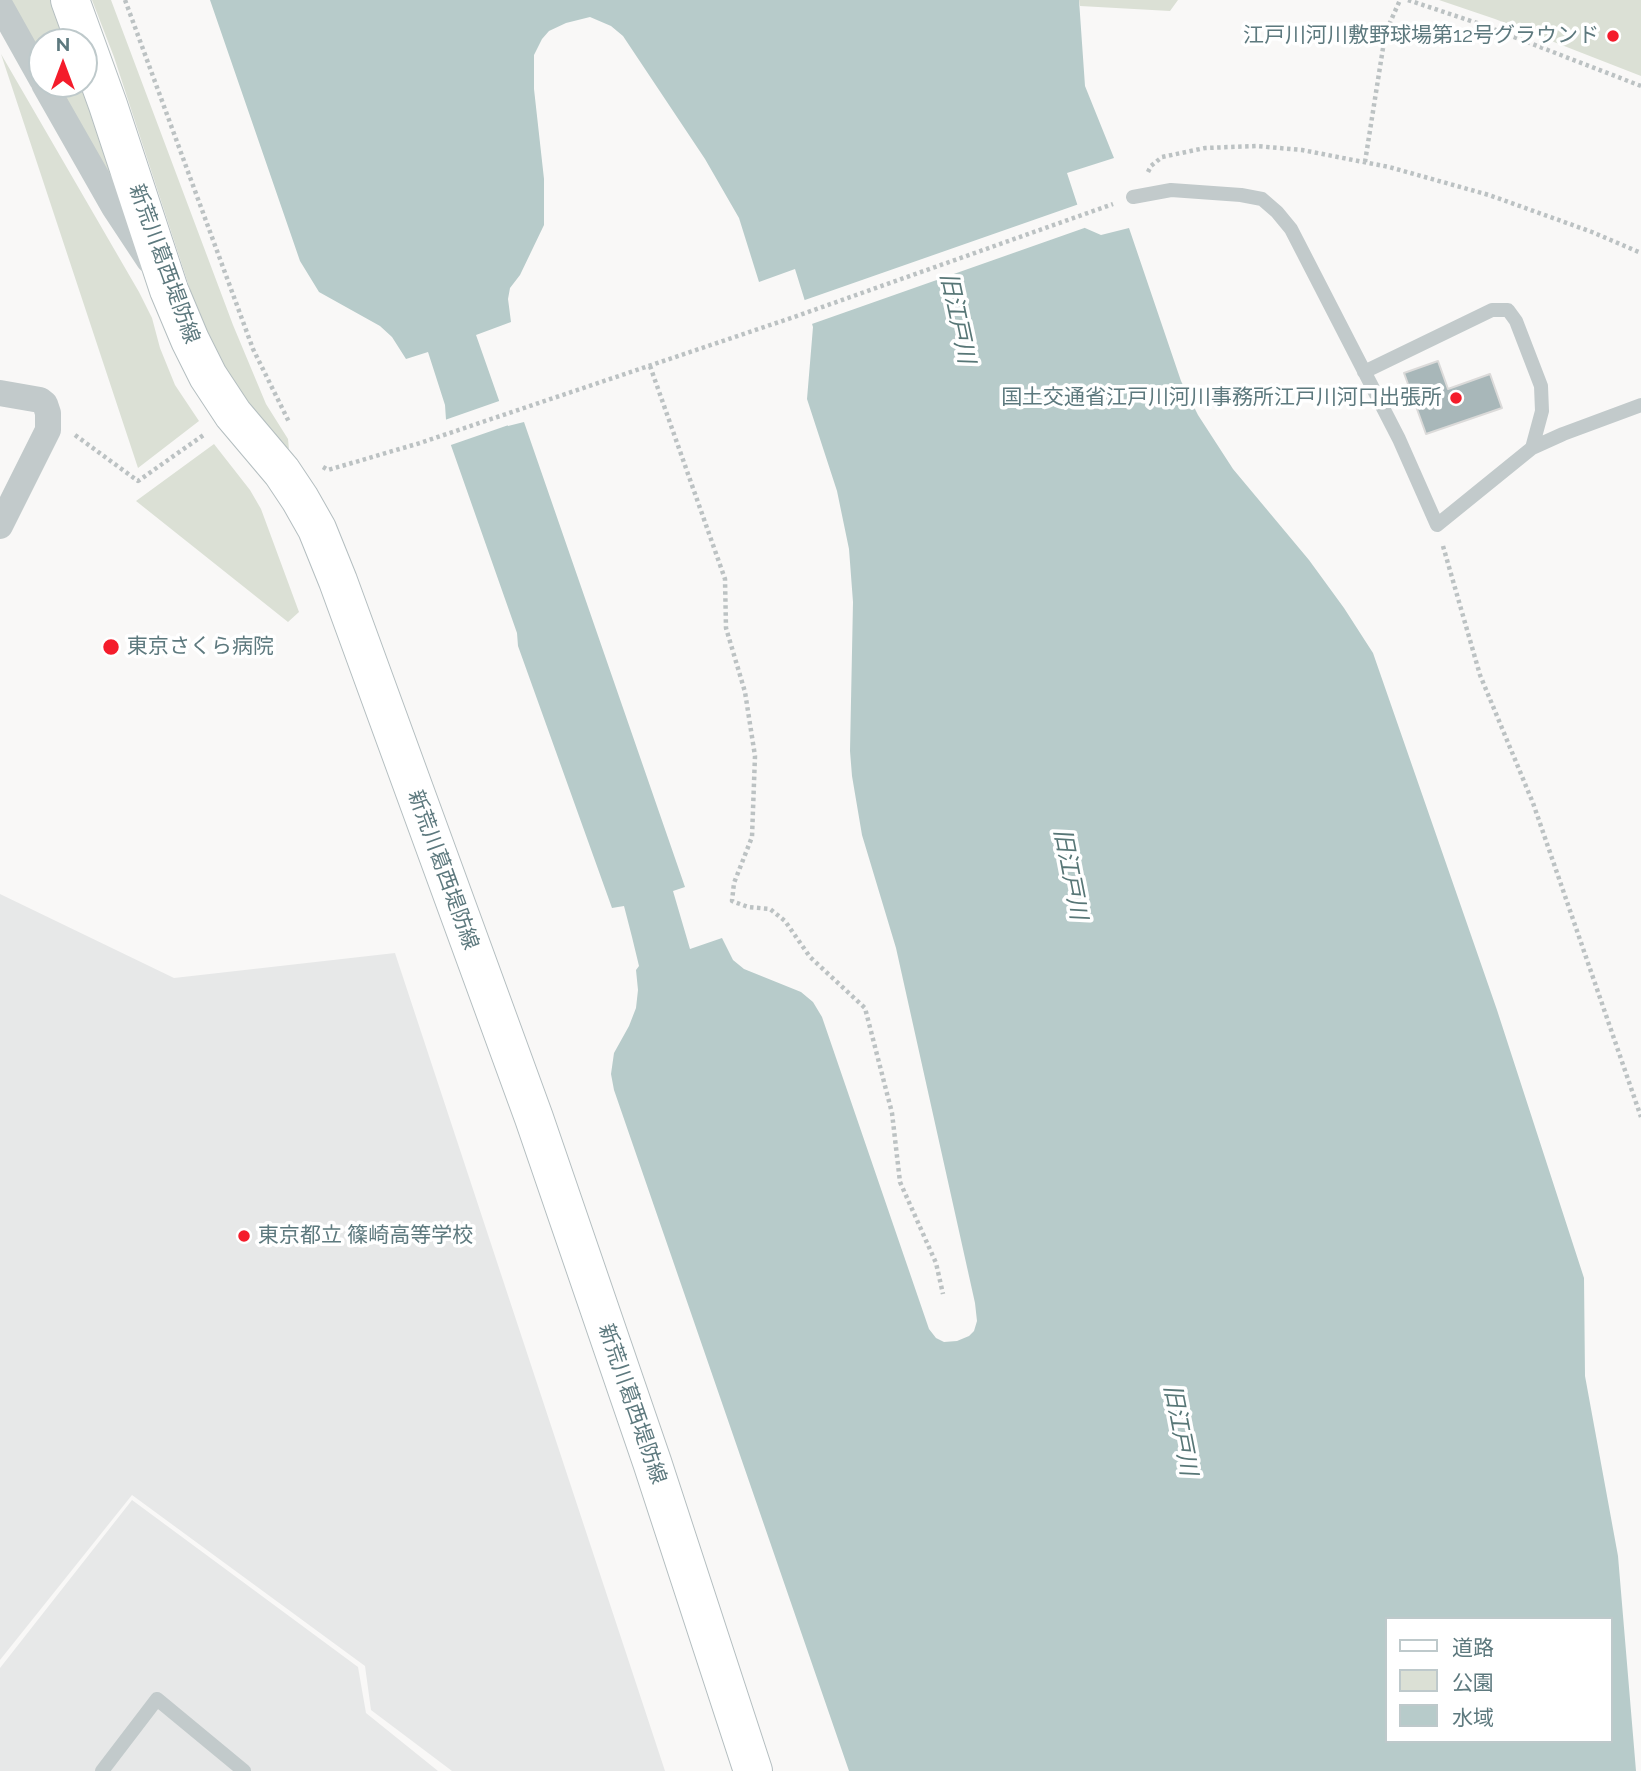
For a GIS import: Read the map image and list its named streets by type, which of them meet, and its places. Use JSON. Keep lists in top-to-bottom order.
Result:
{
  "streets": {
    "main road": ["新荒川葛西堤防線"]
  },
  "water": ["旧江戸川"],
  "places": [
    "江戸川河川敷野球場第12号グラウンド",
    "国土交通省江戸川河川事務所江戸川河口出張所",
    "東京さくら病院",
    "東京都立 篠崎高等学校"
  ],
  "legend": ["道路", "公園", "水域"],
  "north": "top"
}
